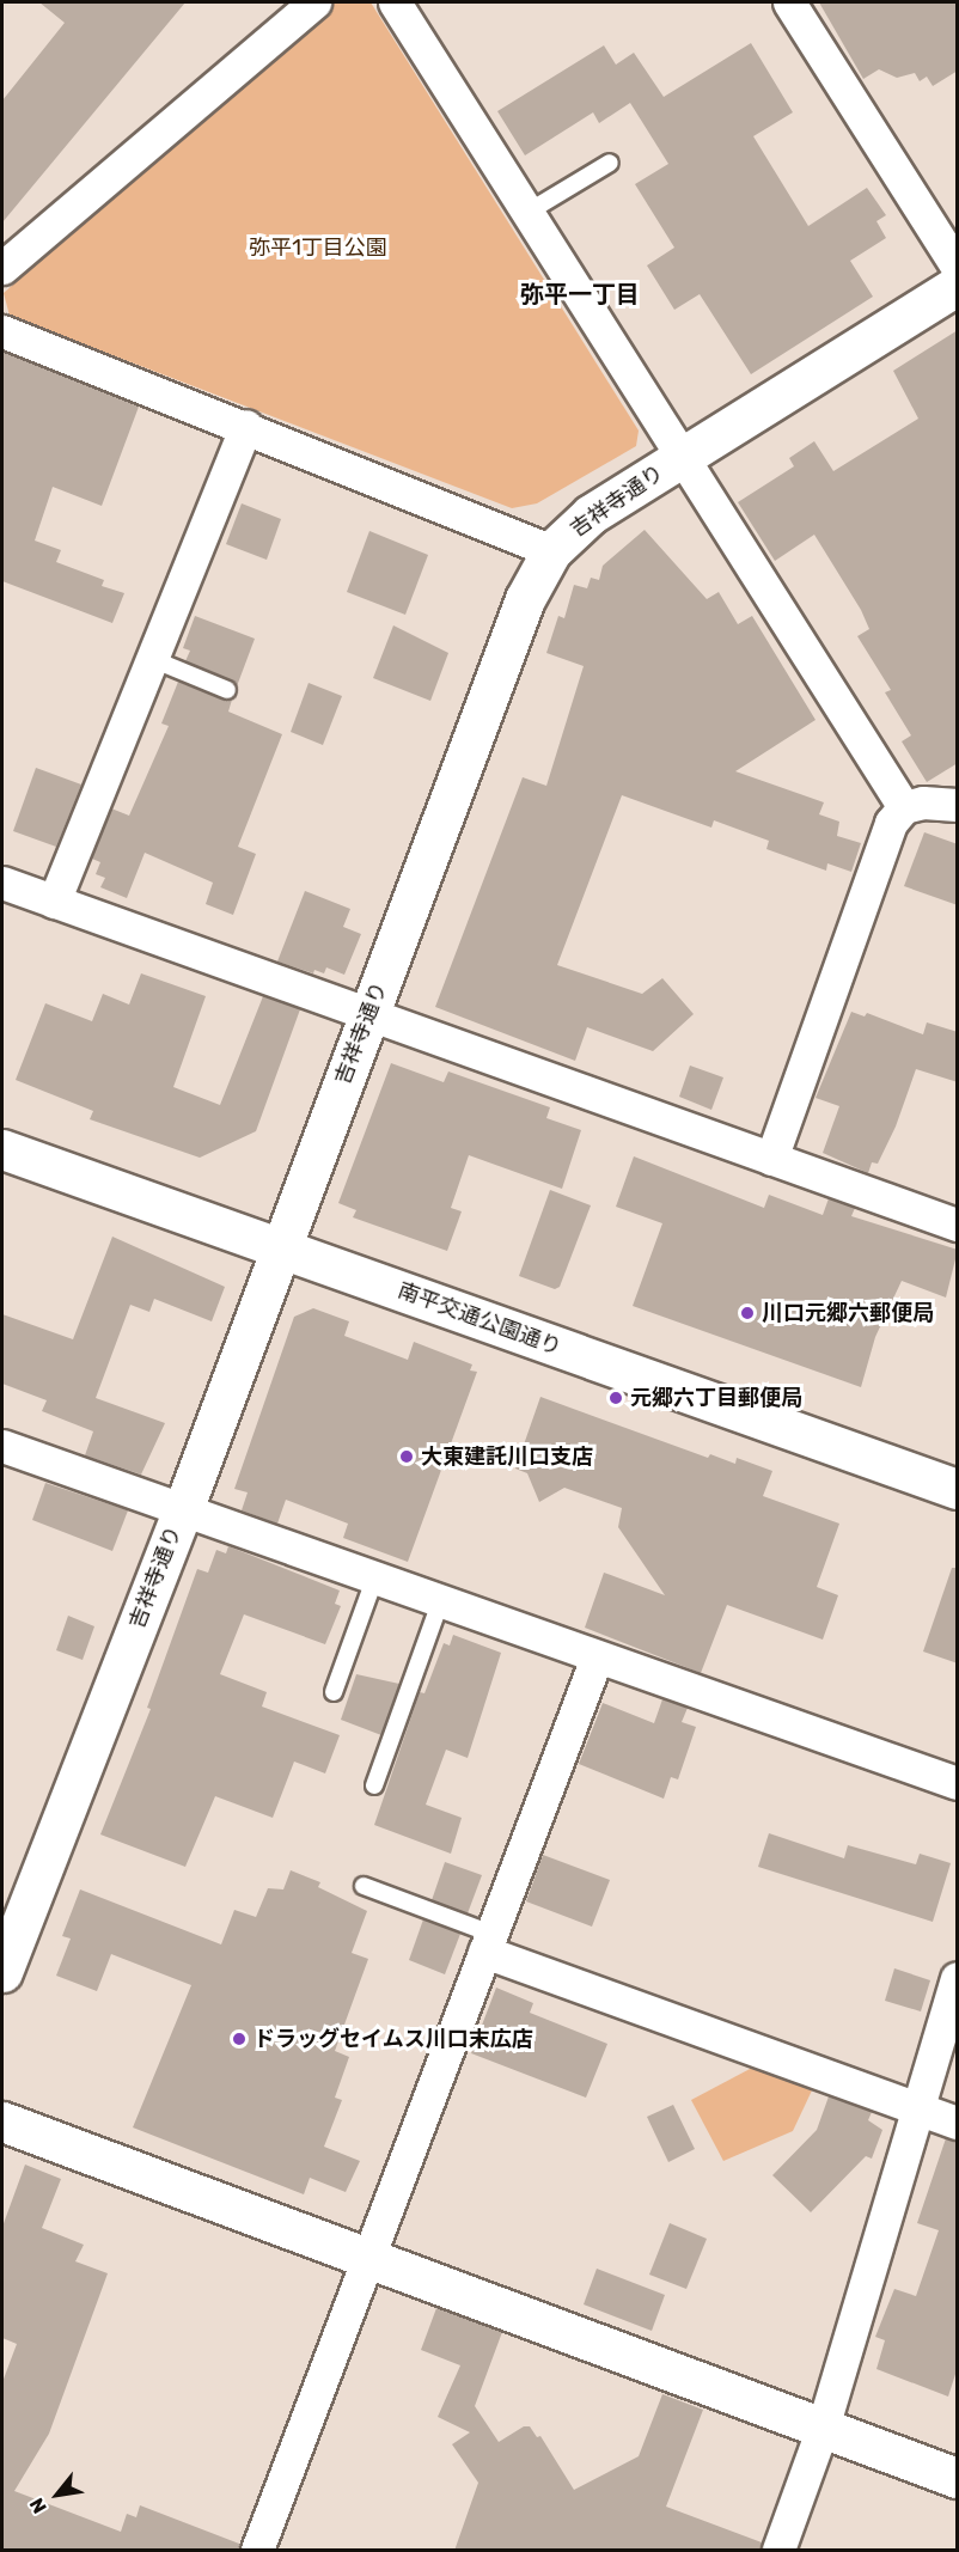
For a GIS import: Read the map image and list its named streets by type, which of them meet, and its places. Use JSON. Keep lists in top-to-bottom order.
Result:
{
  "streets": {
    "street": ["吉祥寺通り", "南平交通公園通り"]
  },
  "crossings": [
    ["吉祥寺通り", "南平交通公園通り"]
  ],
  "districts": ["弥平一丁目"],
  "parks": ["弥平1丁目公園"],
  "places": [
    "川口元郷六郵便局",
    "元郷六丁目郵便局",
    "大東建託川口支店",
    "ドラッグセイムス川口末広店"
  ],
  "north": "bottom left"
}
